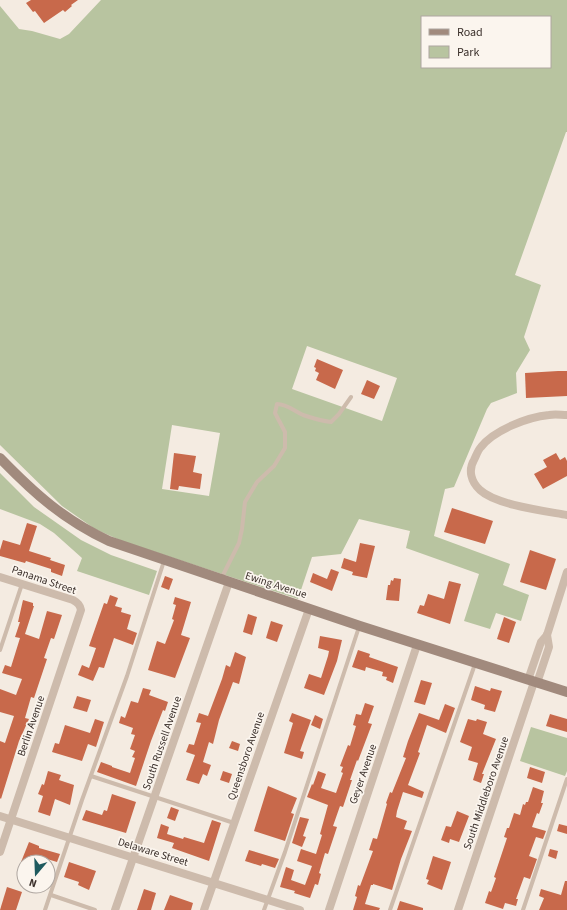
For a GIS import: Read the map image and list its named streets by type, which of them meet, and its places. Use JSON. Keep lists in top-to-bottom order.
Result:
{
  "streets": {
    "street": [
      "Panama Street",
      "Ewing Avenue",
      "Berlin Avenue",
      "South Russell Avenue",
      "Queensboro Avenue",
      "Geyer Avenue",
      "South Middleboro Avenue",
      "Delaware Street"
    ]
  },
  "crossings": [
    ["Panama Street", "Berlin Avenue"],
    ["Ewing Avenue", "South Russell Avenue"],
    ["Ewing Avenue", "Queensboro Avenue"],
    ["Ewing Avenue", "Geyer Avenue"],
    ["Ewing Avenue", "South Middleboro Avenue"],
    ["Berlin Avenue", "Delaware Street"],
    ["South Russell Avenue", "Delaware Street"],
    ["Queensboro Avenue", "Delaware Street"]
  ],
  "legend": ["Road", "Park"],
  "north": "bottom"
}
